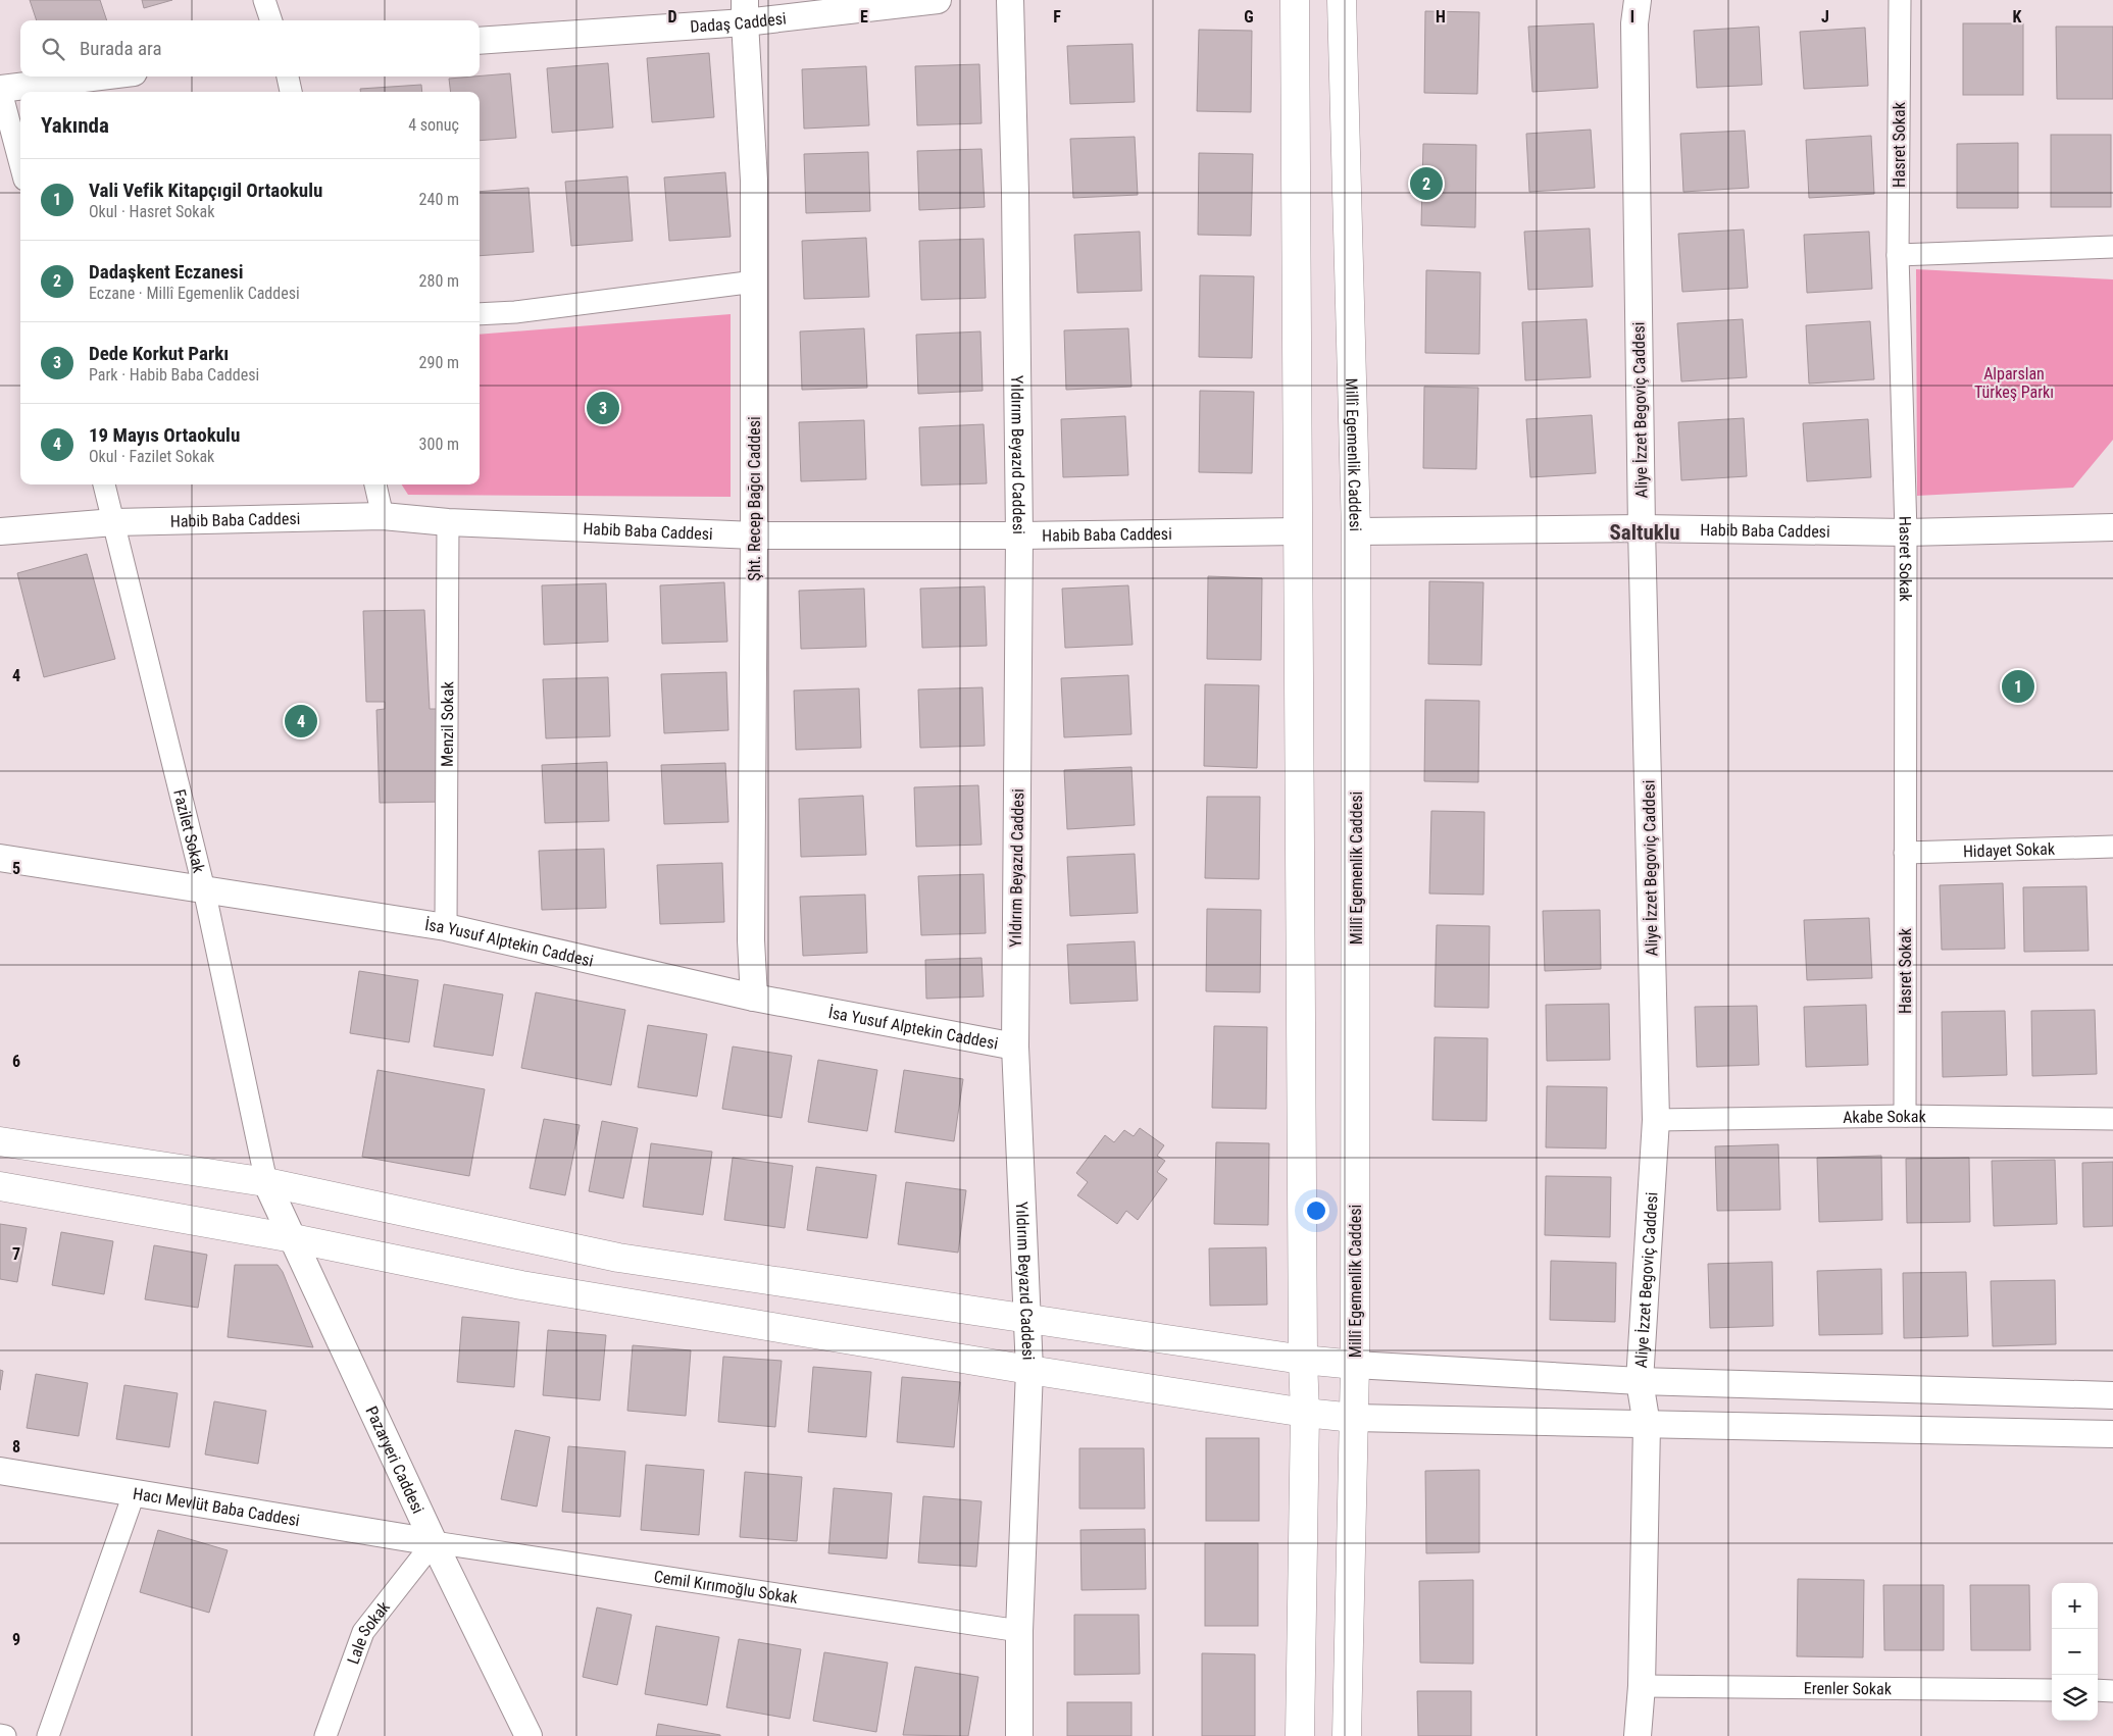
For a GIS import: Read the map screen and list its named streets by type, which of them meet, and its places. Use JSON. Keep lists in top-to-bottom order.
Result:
{
  "streets": {
    "main road": ["Millî Egemenlik Caddesi"],
    "street": [
      "Dadaş Caddesi",
      "Hasret Sokak",
      "Aliye İzzet Begoviç Caddesi",
      "Yıldırım Beyazıd Caddesi",
      "Şht. Recep Bağcı Caddesi",
      "Habib Baba Caddesi",
      "Menzil Sokak",
      "Fazilet Sokak",
      "Hidayet Sokak",
      "İsa Yusuf Alptekin Caddesi",
      "Akabe Sokak",
      "Pazaryeri Caddesi",
      "Hacı Mevlüt Baba Caddesi",
      "Cemil Kırımoğlu Sokak",
      "Lale Sokak",
      "Erenler Sokak"
    ]
  },
  "crossings": [
    ["Dadaş Caddesi", "Şht. Recep Bağcı Caddesi"],
    ["Hasret Sokak", "Habib Baba Caddesi"],
    ["Hasret Sokak", "Hidayet Sokak"],
    ["Hasret Sokak", "Akabe Sokak"],
    ["Aliye İzzet Begoviç Caddesi", "Habib Baba Caddesi"],
    ["Aliye İzzet Begoviç Caddesi", "Akabe Sokak"],
    ["Aliye İzzet Begoviç Caddesi", "Erenler Sokak"],
    ["Yıldırım Beyazıd Caddesi", "Habib Baba Caddesi"],
    ["Yıldırım Beyazıd Caddesi", "İsa Yusuf Alptekin Caddesi"],
    ["Yıldırım Beyazıd Caddesi", "Cemil Kırımoğlu Sokak"],
    ["Millî Egemenlik Caddesi", "Habib Baba Caddesi"],
    ["Şht. Recep Bağcı Caddesi", "Habib Baba Caddesi"],
    ["Şht. Recep Bağcı Caddesi", "İsa Yusuf Alptekin Caddesi"],
    ["Habib Baba Caddesi", "Menzil Sokak"],
    ["Habib Baba Caddesi", "Fazilet Sokak"],
    ["Menzil Sokak", "İsa Yusuf Alptekin Caddesi"],
    ["Fazilet Sokak", "İsa Yusuf Alptekin Caddesi"],
    ["Fazilet Sokak", "Pazaryeri Caddesi"],
    ["Pazaryeri Caddesi", "Hacı Mevlüt Baba Caddesi"],
    ["Pazaryeri Caddesi", "Cemil Kırımoğlu Sokak"],
    ["Pazaryeri Caddesi", "Lale Sokak"],
    ["Hacı Mevlüt Baba Caddesi", "Cemil Kırımoğlu Sokak"],
    ["Hacı Mevlüt Baba Caddesi", "Lale Sokak"],
    ["Cemil Kırımoğlu Sokak", "Lale Sokak"]
  ],
  "districts": ["Saltuklu"],
  "parks": ["Alparslan Türkeş Parkı"],
  "page": {
    "search": "Burada ara",
    "heading": ["Yakında", "4 sonuç"],
    "list": [
      {
        "mark": "1",
        "name": "Vali Vefik Kitapçıgil Ortaokulu",
        "note": "Okul · Hasret Sokak",
        "value": "240 m"
      },
      {
        "mark": "2",
        "name": "Dadaşkent Eczanesi",
        "note": "Eczane · Millî Egemenlik Caddesi",
        "value": "280 m"
      },
      {
        "mark": "3",
        "name": "Dede Korkut Parkı",
        "note": "Park · Habib Baba Caddesi",
        "value": "290 m"
      },
      {
        "mark": "4",
        "name": "19 Mayıs Ortaokulu",
        "note": "Okul · Fazilet Sokak",
        "value": "300 m"
      }
    ],
    "pins": [
      "2",
      "3",
      "1",
      "4"
    ],
    "map_buttons": ["+", "−"]
  },
  "grid": {
    "columns": [
      "D",
      "E",
      "F",
      "G",
      "H",
      "I",
      "J",
      "K"
    ],
    "rows": [
      "4",
      "5",
      "6",
      "7",
      "8",
      "9"
    ]
  }
}
